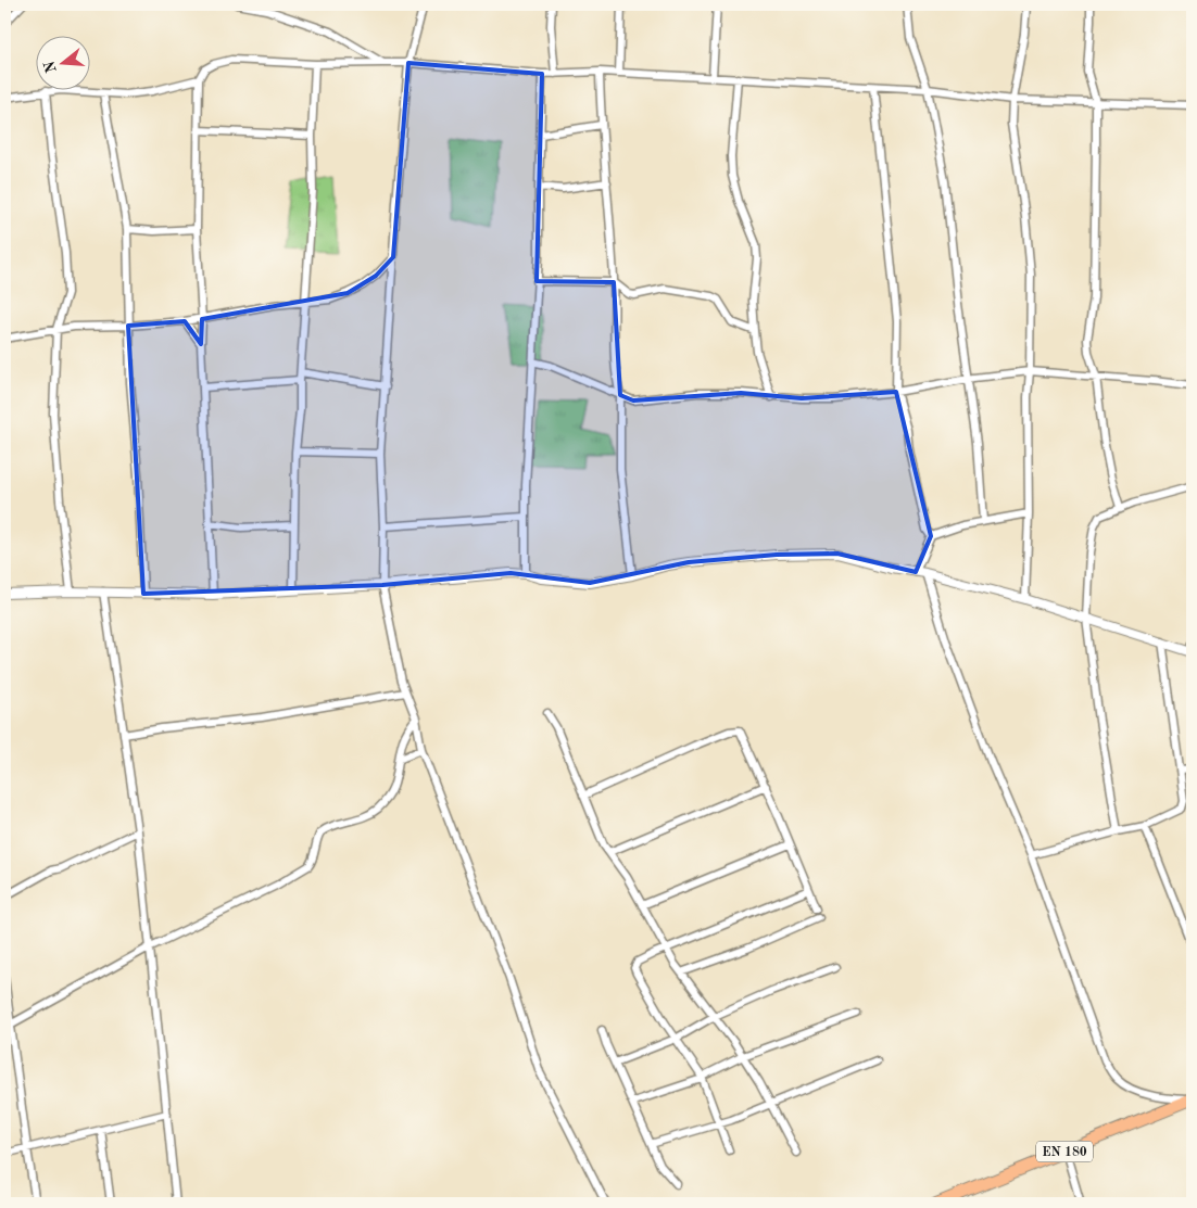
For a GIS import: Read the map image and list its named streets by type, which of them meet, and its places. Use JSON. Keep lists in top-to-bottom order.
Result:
{
  "streets": {
    "main road": ["EN 180"]
  },
  "north": "left"
}
